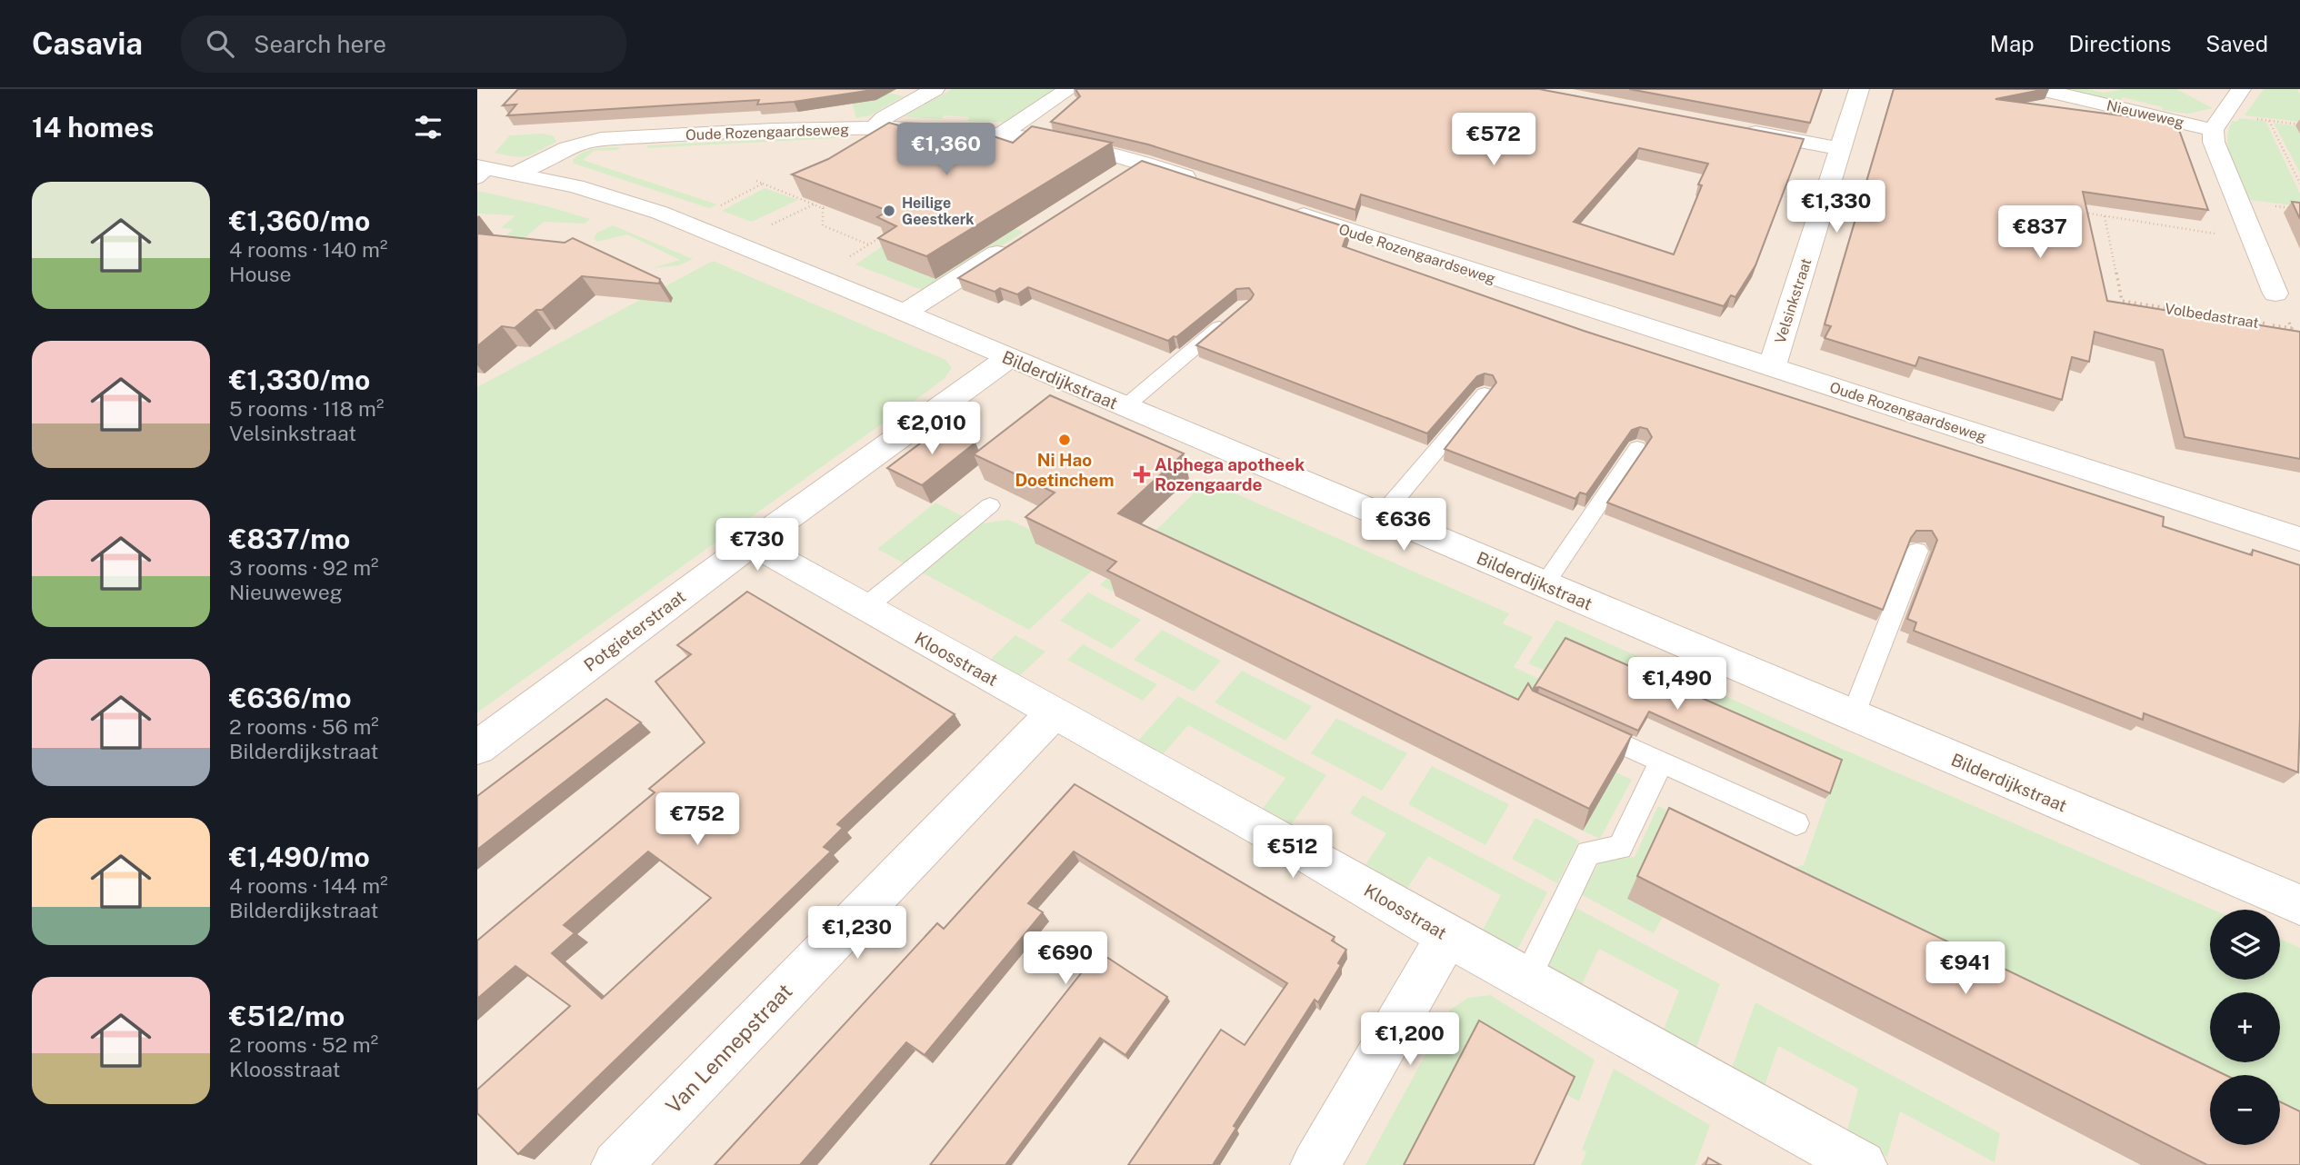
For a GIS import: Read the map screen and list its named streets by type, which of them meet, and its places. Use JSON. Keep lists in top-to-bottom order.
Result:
{
  "streets": {
    "street": [
      "Nieuweweg",
      "Oude Rozengaardseweg",
      "Velsinkstraat",
      "Volbedastraat",
      "Bilderdijkstraat",
      "Potgieterstraat",
      "Kloosstraat",
      "Van Lennepstraat"
    ]
  },
  "crossings": [
    ["Nieuweweg", "Volbedastraat"],
    ["Oude Rozengaardseweg", "Velsinkstraat"],
    ["Oude Rozengaardseweg", "Bilderdijkstraat"],
    ["Bilderdijkstraat", "Potgieterstraat"],
    ["Potgieterstraat", "Kloosstraat"],
    ["Kloosstraat", "Van Lennepstraat"]
  ],
  "places": {
    "other": ["Heilige Geestkerk", "Ni Hao Doetinchem"],
    "health": ["Alphega apotheek Rozengaarde"]
  },
  "page": {
    "header": "Casavia",
    "search": "Search here",
    "nav": ["Map", "Directions", "Saved"],
    "heading": "14 homes",
    "price": [
      "€572",
      "€1,360",
      "€1,330",
      "€837",
      "€2,010",
      "€636",
      "€730",
      "€1,490",
      "€752",
      "€512",
      "€1,230",
      "€690",
      "€941",
      "€1,200"
    ],
    "list": [
      {
        "name": "€1,360/mo",
        "note": "4 rooms · 140 m² · House"
      },
      {
        "name": "€1,330/mo",
        "note": "5 rooms · 118 m² · Velsinkstraat"
      },
      {
        "name": "€837/mo",
        "note": "3 rooms · 92 m² · Nieuweweg"
      },
      {
        "name": "€636/mo",
        "note": "2 rooms · 56 m² · Bilderdijkstraat"
      },
      {
        "name": "€1,490/mo",
        "note": "4 rooms · 144 m² · Bilderdijkstraat"
      },
      {
        "name": "€512/mo",
        "note": "2 rooms · 52 m² · Kloosstraat"
      }
    ],
    "map_buttons": ["+", "−"]
  }
}
